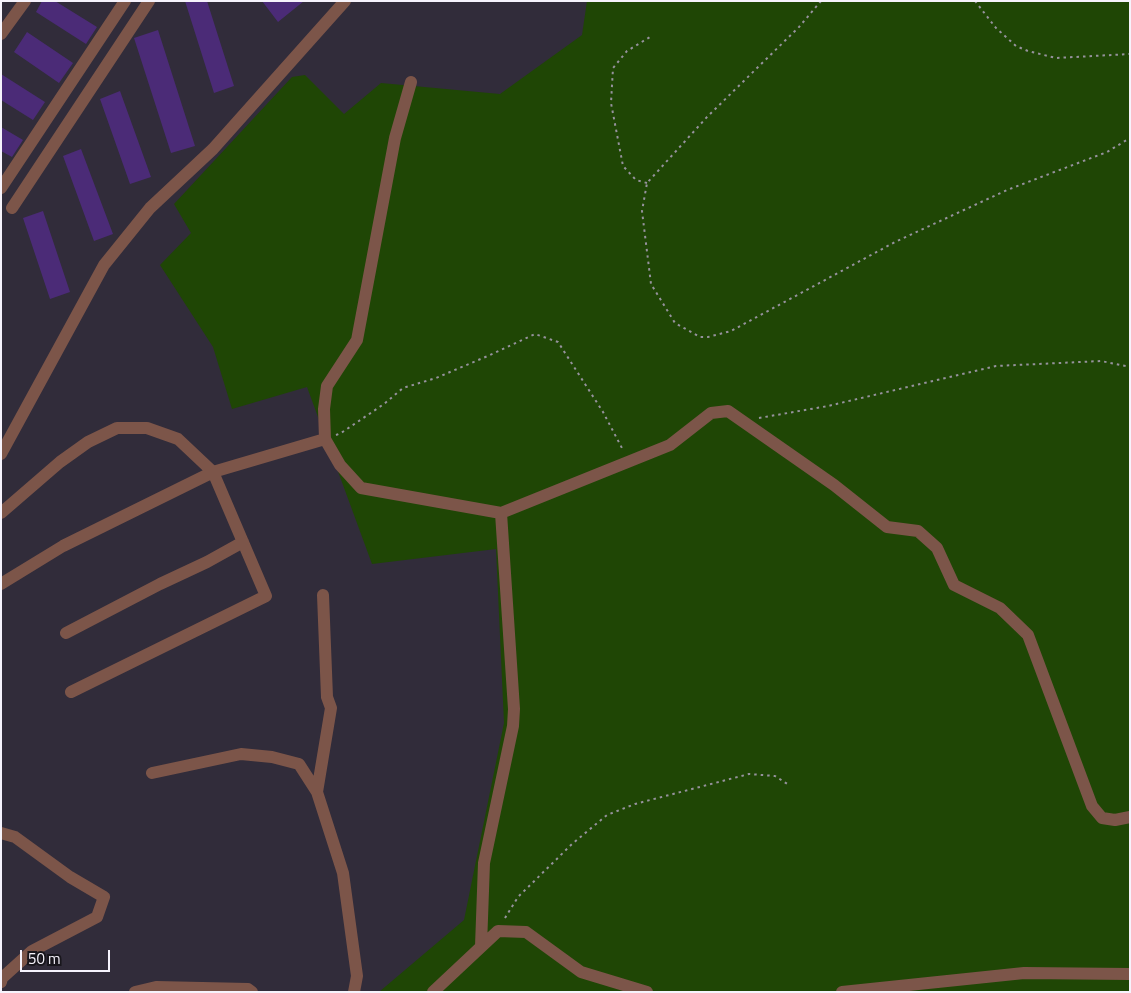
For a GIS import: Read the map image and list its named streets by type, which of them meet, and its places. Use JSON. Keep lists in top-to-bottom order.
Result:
{
  "scale_bar": "50 m"
}
